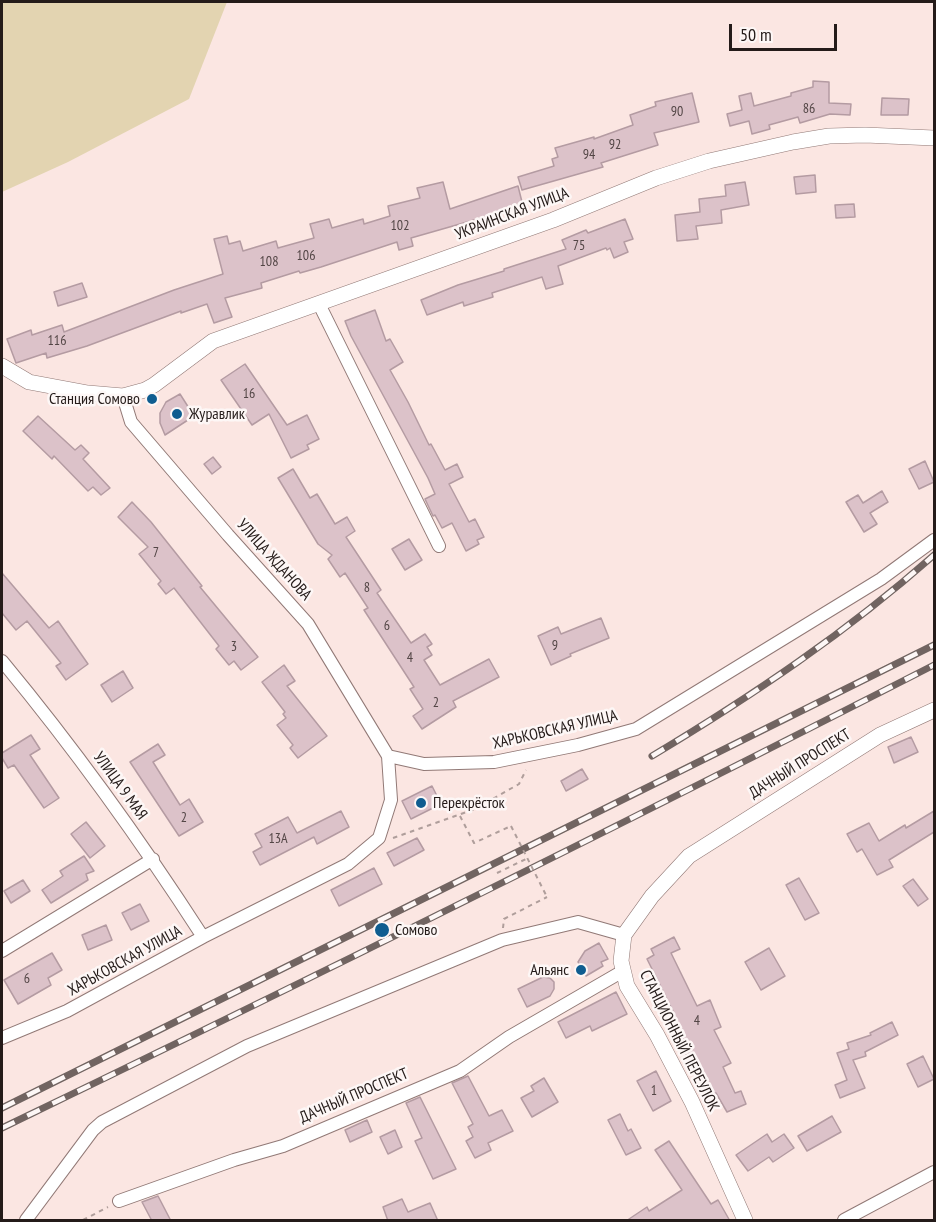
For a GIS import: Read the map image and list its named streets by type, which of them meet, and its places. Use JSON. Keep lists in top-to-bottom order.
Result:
{
  "streets": {
    "street": [
      "УКРАИНСКАЯ УЛИЦА",
      "УЛИЦА ЖДАНОВА",
      "ХАРЬКОВСКАЯ УЛИЦА",
      "ДАЧНЫЙ ПРОСПЕКТ",
      "УЛИЦА 9 МАЯ",
      "СТАНЦИОННЫЙ ПЕРЕУЛОК"
    ]
  },
  "crossings": [
    ["УКРАИНСКАЯ УЛИЦА", "УЛИЦА ЖДАНОВА"],
    ["УЛИЦА ЖДАНОВА", "ХАРЬКОВСКАЯ УЛИЦА"],
    ["ХАРЬКОВСКАЯ УЛИЦА", "УЛИЦА 9 МАЯ"],
    ["ДАЧНЫЙ ПРОСПЕКТ", "СТАНЦИОННЫЙ ПЕРЕУЛОК"]
  ],
  "places": [
    "Станция Сомово",
    "Журавлик",
    "Перекрёсток",
    "Сомово",
    "Альянс"
  ],
  "house_numbers": [
    "86",
    "90",
    "92",
    "94",
    "102",
    "75",
    "106",
    "108",
    "116",
    "16",
    "7",
    "8",
    "6",
    "9",
    "3",
    "4",
    "2",
    "2",
    "13А",
    "6",
    "4",
    "1"
  ],
  "scale_bar": "50 m"
}
